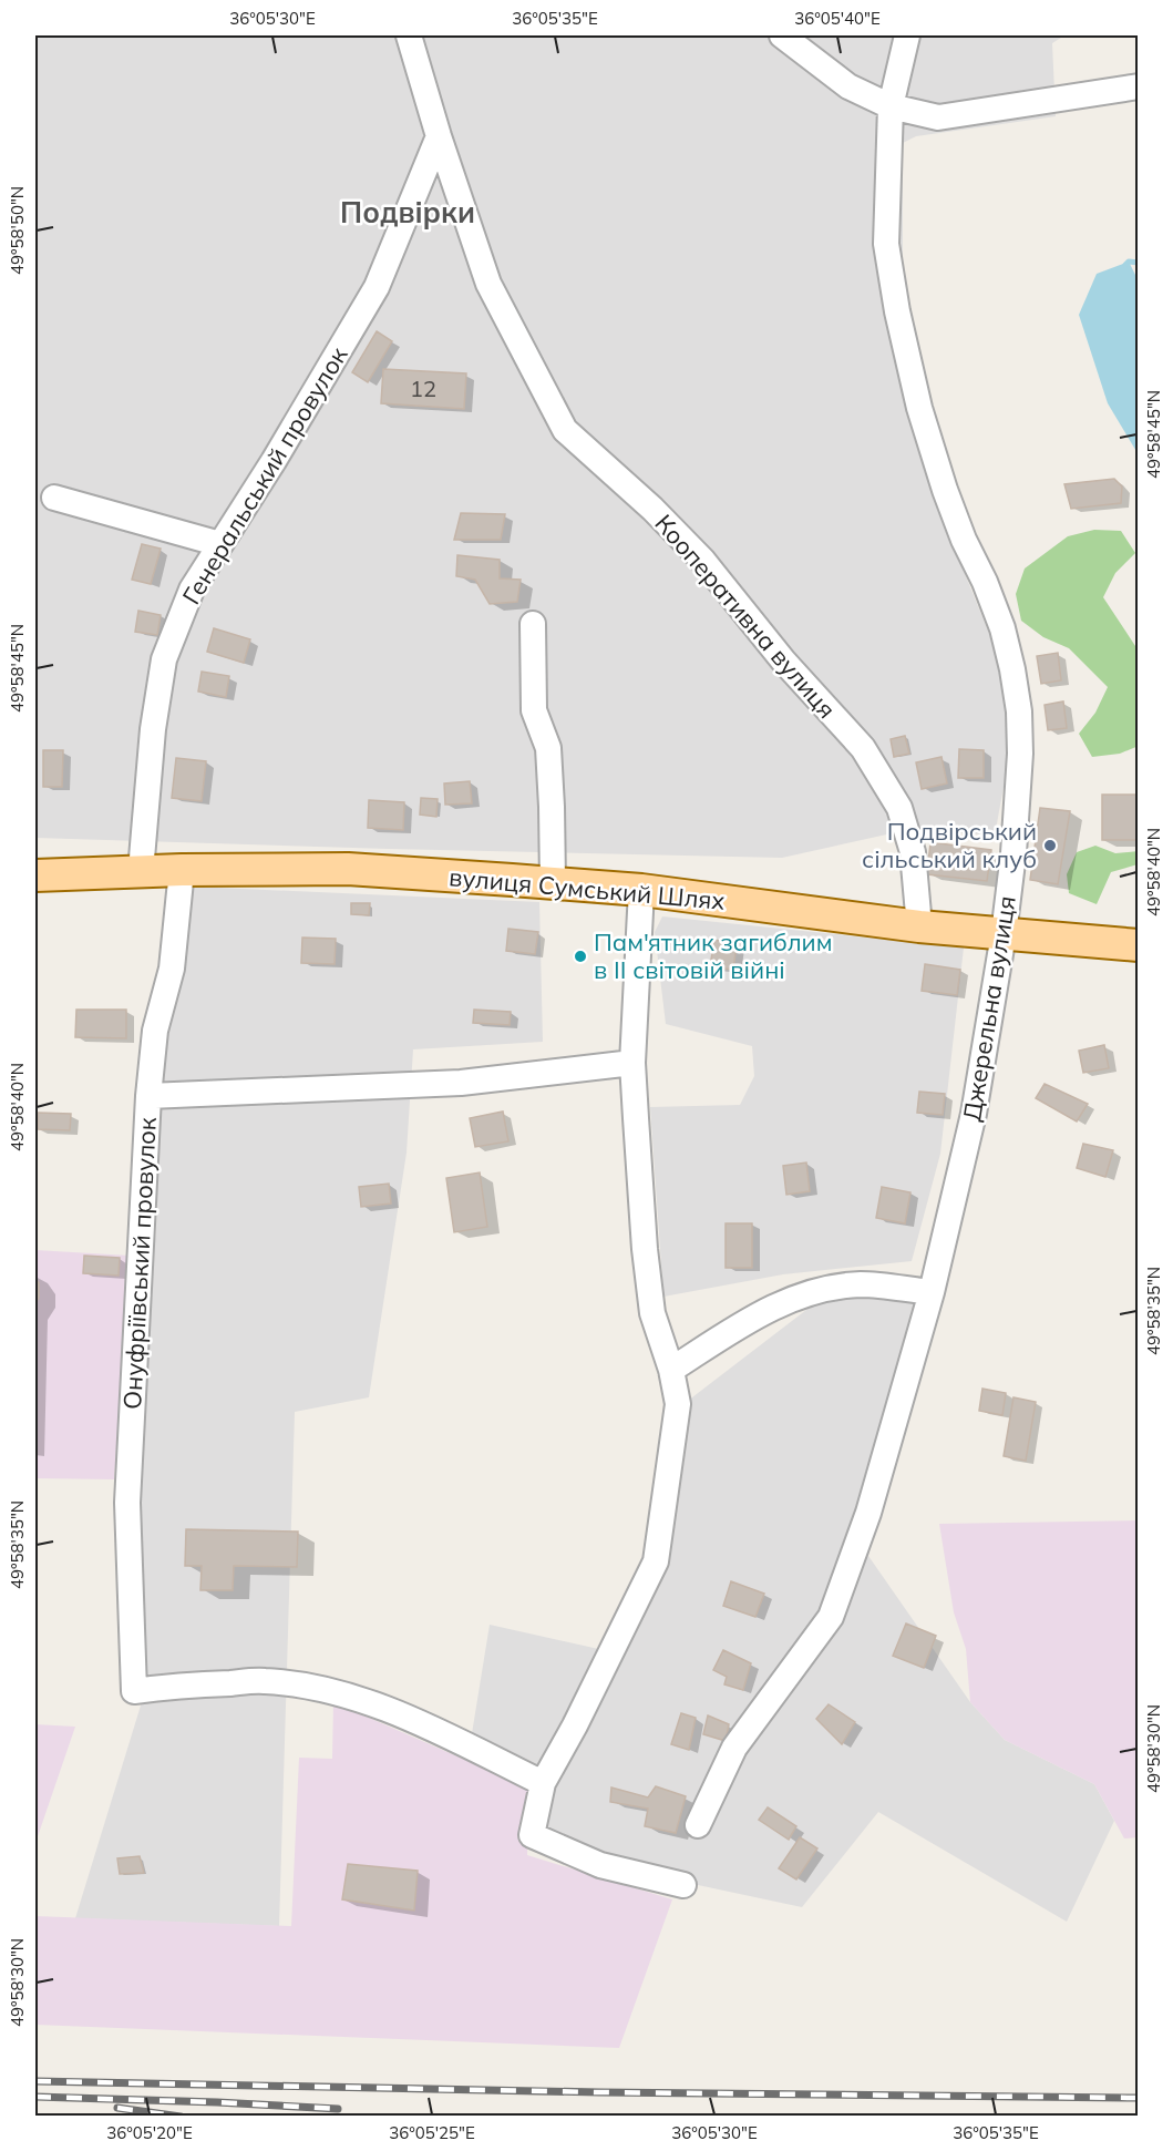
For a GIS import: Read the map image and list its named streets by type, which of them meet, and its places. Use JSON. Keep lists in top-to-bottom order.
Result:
{
  "streets": {
    "main road": ["вулиця Сумський Шлях"],
    "street": [
      "Генеральський провулок",
      "Кооперативна вулиця",
      "Джерельна вулиця",
      "Онуфріївський провулок"
    ]
  },
  "crossings": [
    ["Генеральський провулок", "Кооперативна вулиця"],
    ["Генеральський провулок", "вулиця Сумський Шлях"],
    ["Кооперативна вулиця", "вулиця Сумський Шлях"],
    ["вулиця Сумський Шлях", "Джерельна вулиця"],
    ["вулиця Сумський Шлях", "Онуфріївський провулок"]
  ],
  "districts": ["Подвірки"],
  "places": ["Подвірський сільський клуб", "Пам'ятник загиблим в II світовій війні"],
  "house_numbers": ["12"],
  "coordinates": [
    "36°05'30\"E",
    "36°05'35\"E",
    "36°05'40\"E",
    "49°58'50\"N",
    "49°58'45\"N",
    "49°58'40\"N",
    "49°58'35\"N",
    "49°58'30\"N",
    "36°05'20\"E",
    "36°05'25\"E"
  ]
}
